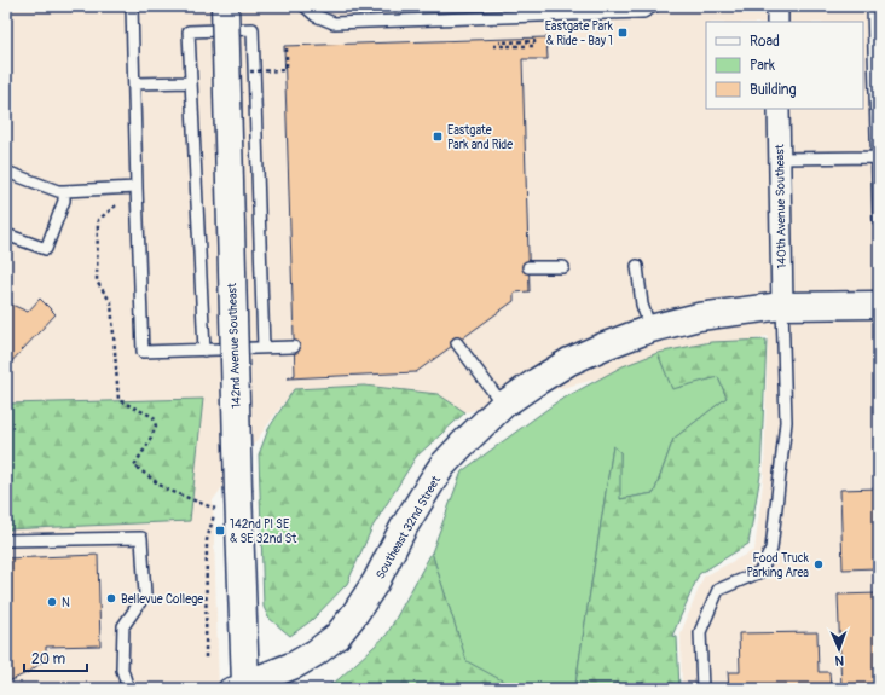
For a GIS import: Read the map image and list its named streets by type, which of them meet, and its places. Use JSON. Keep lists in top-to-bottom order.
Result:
{
  "streets": {
    "street": ["140th Avenue Southeast", "142nd Avenue Southeast", "Southeast 32nd Street"]
  },
  "crossings": [
    ["140th Avenue Southeast", "Southeast 32nd Street"],
    ["142nd Avenue Southeast", "Southeast 32nd Street"]
  ],
  "places": {
    "transit": ["Eastgate Park & Ride - Bay 1", "Eastgate Park and Ride", "142nd Pl SE & SE 32nd St"],
    "other": ["Food Truck Parking Area", "Bellevue College", "N"]
  },
  "legend": ["Road", "Park", "Building"],
  "scale_bar": "20 m",
  "north": "bottom"
}
